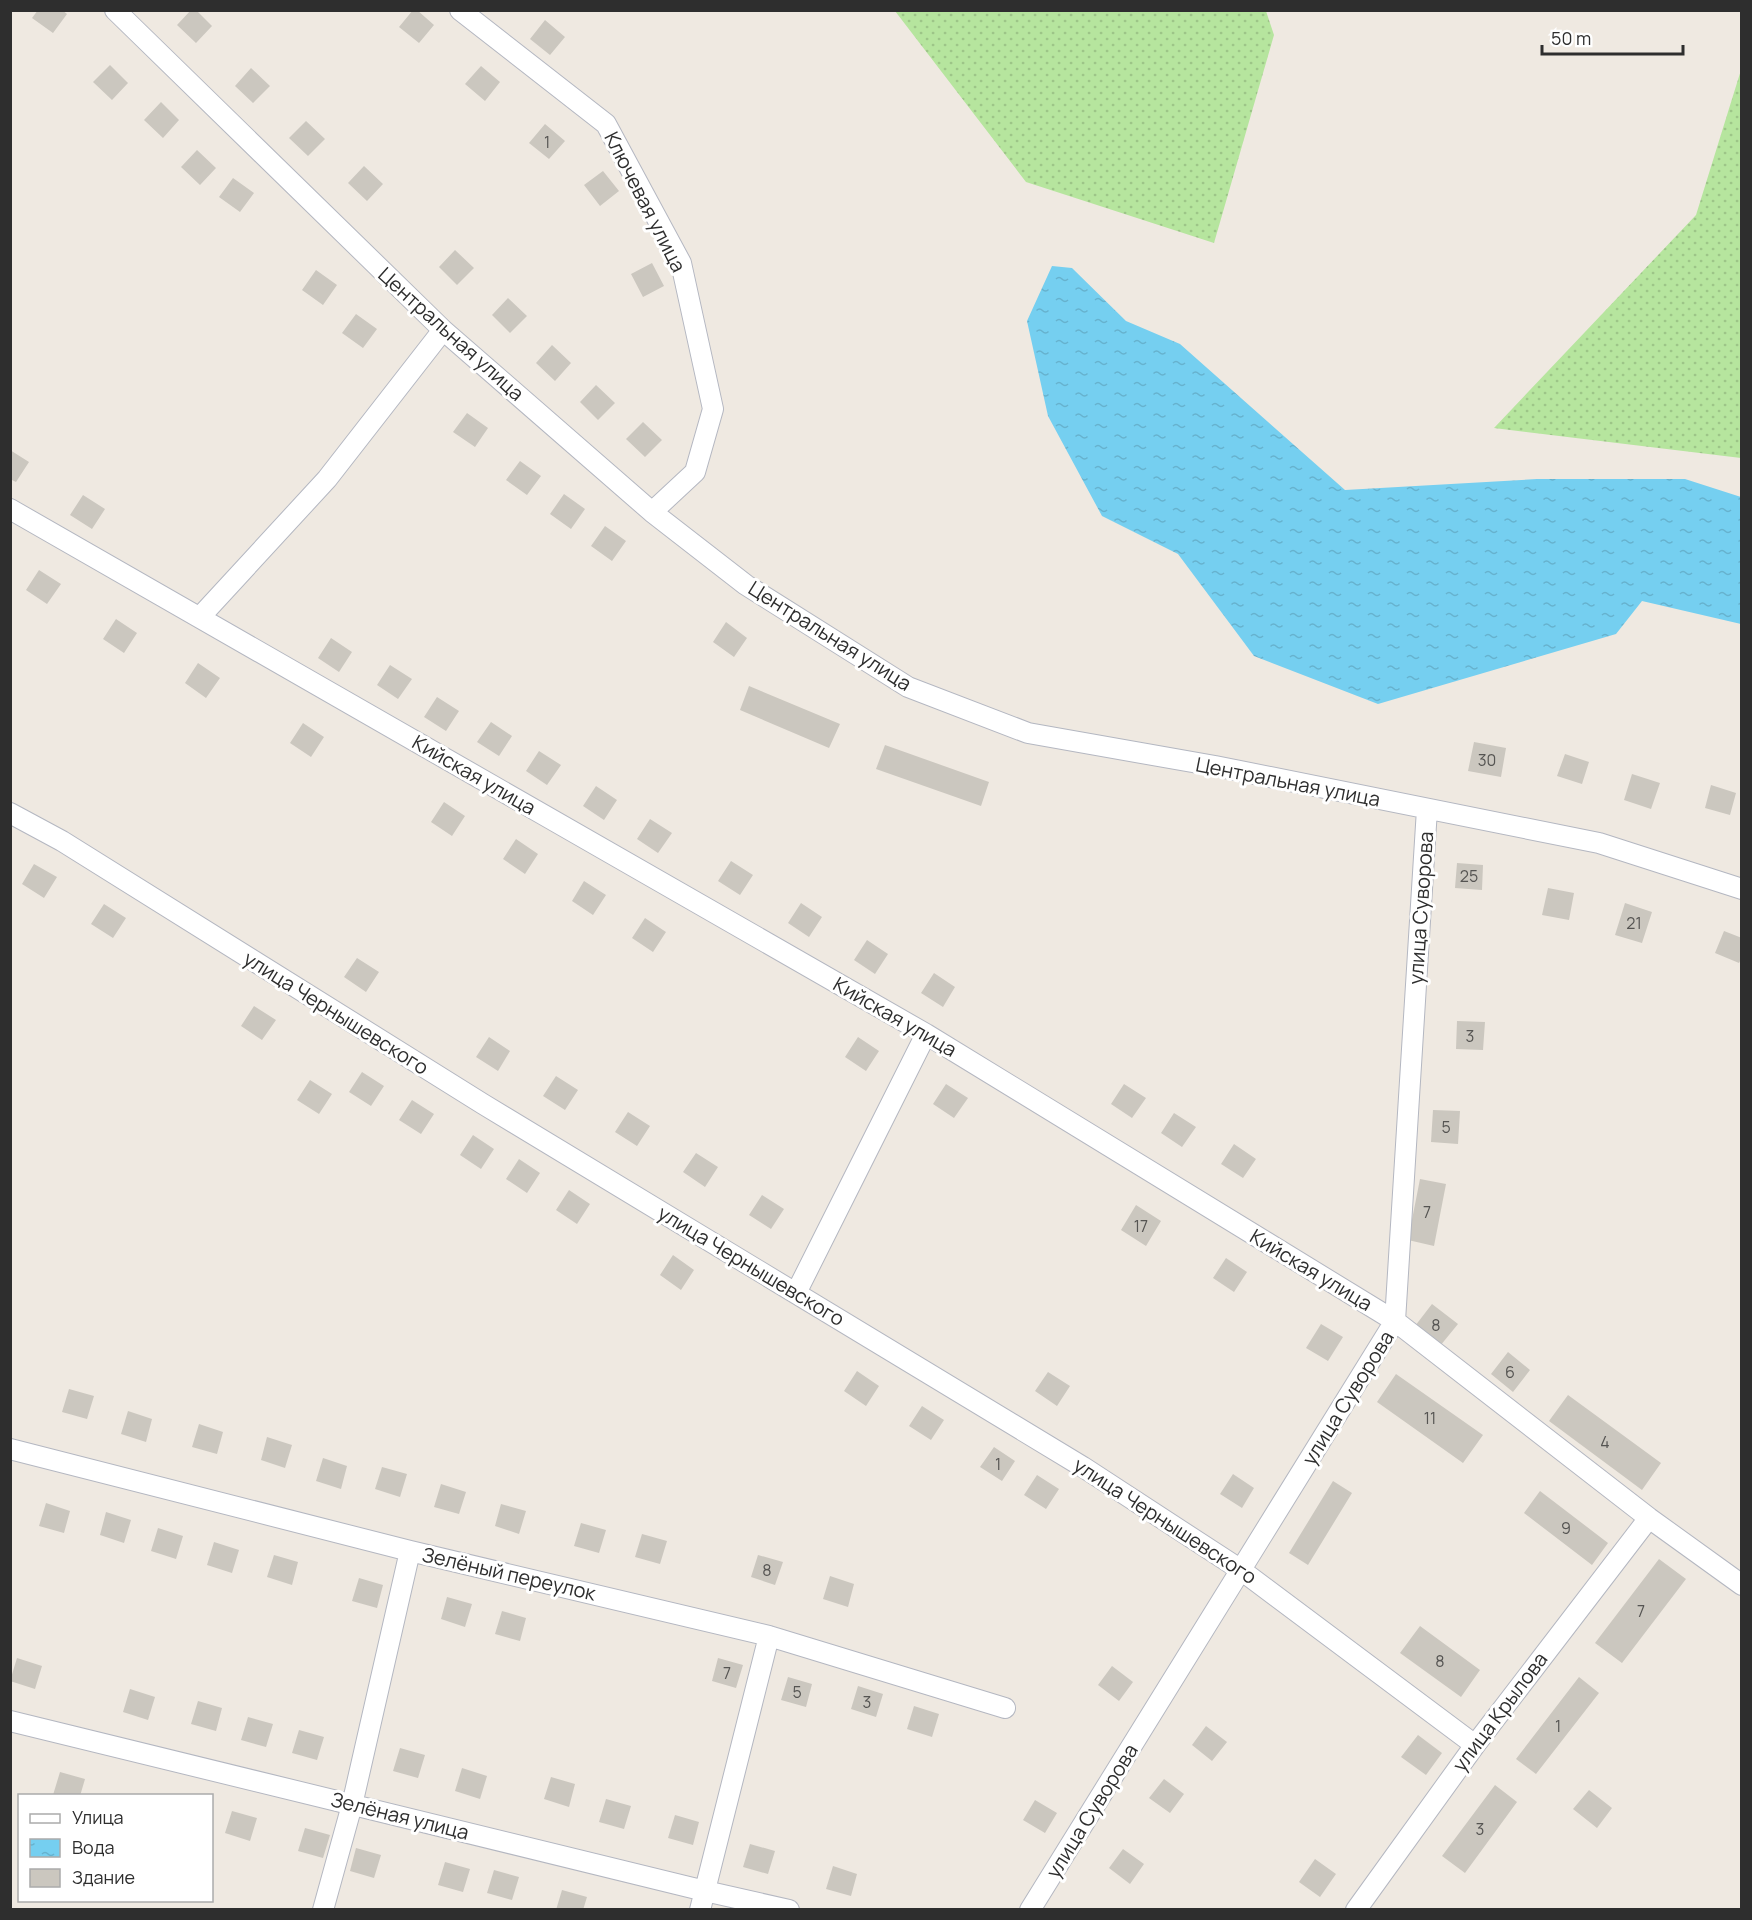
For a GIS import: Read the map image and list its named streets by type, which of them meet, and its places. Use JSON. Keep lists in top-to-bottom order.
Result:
{
  "streets": {
    "street": [
      "Ключевая улица",
      "Центральная улица",
      "Кийская улица",
      "улица Суворова",
      "улица Чернышевского",
      "Зелёный переулок",
      "улица Крылова",
      "Зелёная улица"
    ]
  },
  "crossings": [
    ["Ключевая улица", "Центральная улица"],
    ["Центральная улица", "улица Суворова"],
    ["Кийская улица", "улица Суворова"],
    ["Кийская улица", "улица Крылова"],
    ["улица Суворова", "улица Чернышевского"],
    ["улица Чернышевского", "улица Крылова"]
  ],
  "house_numbers": [
    "1",
    "30",
    "25",
    "21",
    "3",
    "5",
    "7",
    "17",
    "8",
    "6",
    "11",
    "4",
    "1",
    "9",
    "8",
    "7",
    "8",
    "7",
    "5",
    "3",
    "1",
    "3"
  ],
  "legend": ["Улица", "Вода", "Здание"],
  "scale_bar": "50 m"
}
